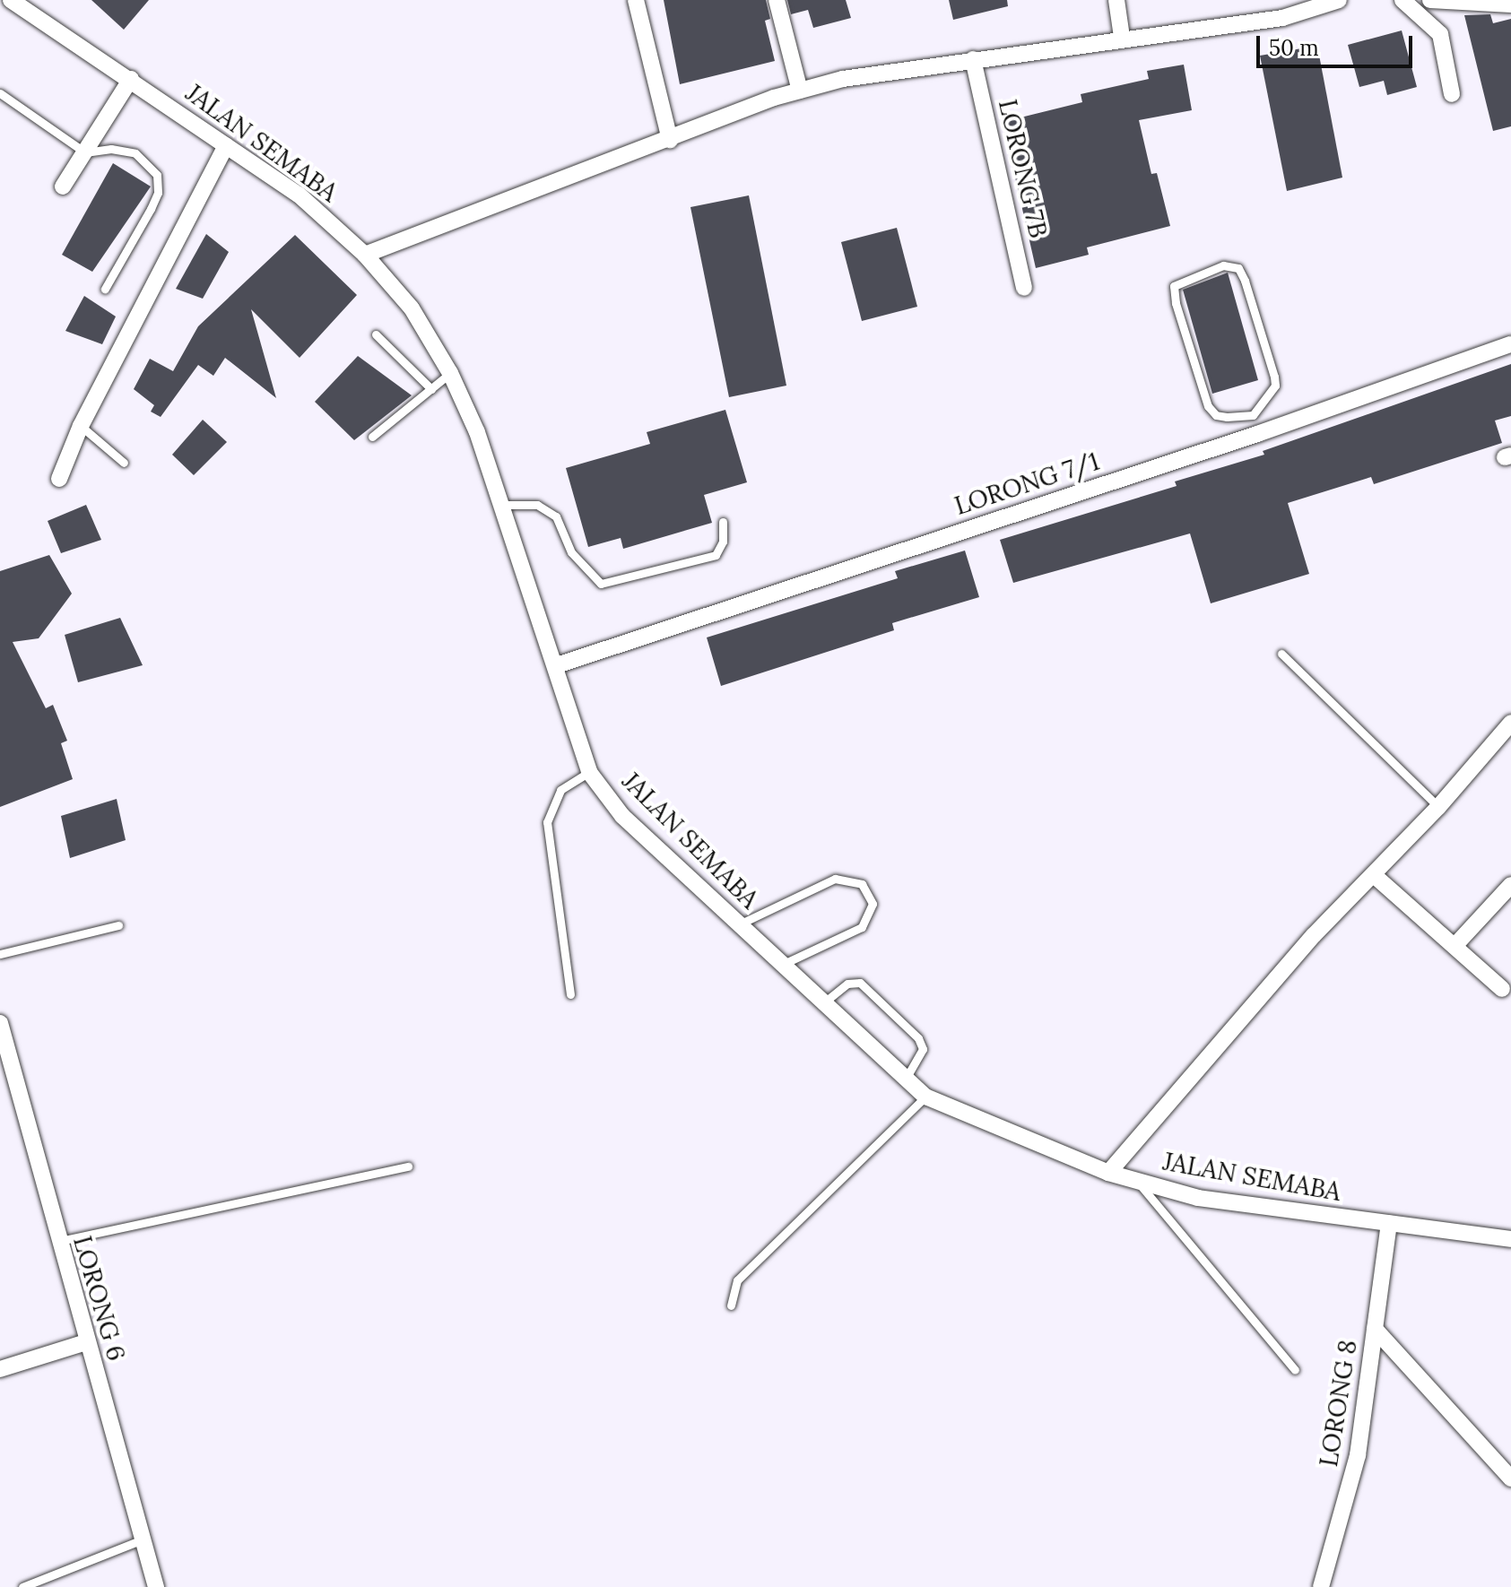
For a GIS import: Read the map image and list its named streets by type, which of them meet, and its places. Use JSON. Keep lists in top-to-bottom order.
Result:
{
  "streets": {
    "street": [
      "JALAN SEMABA",
      "LORONG 7B",
      "LORONG 7/1",
      "LORONG 6",
      "LORONG 8"
    ]
  },
  "crossings": [
    ["JALAN SEMABA", "LORONG 7/1"],
    ["JALAN SEMABA", "LORONG 8"]
  ],
  "scale_bar": "50 m"
}
